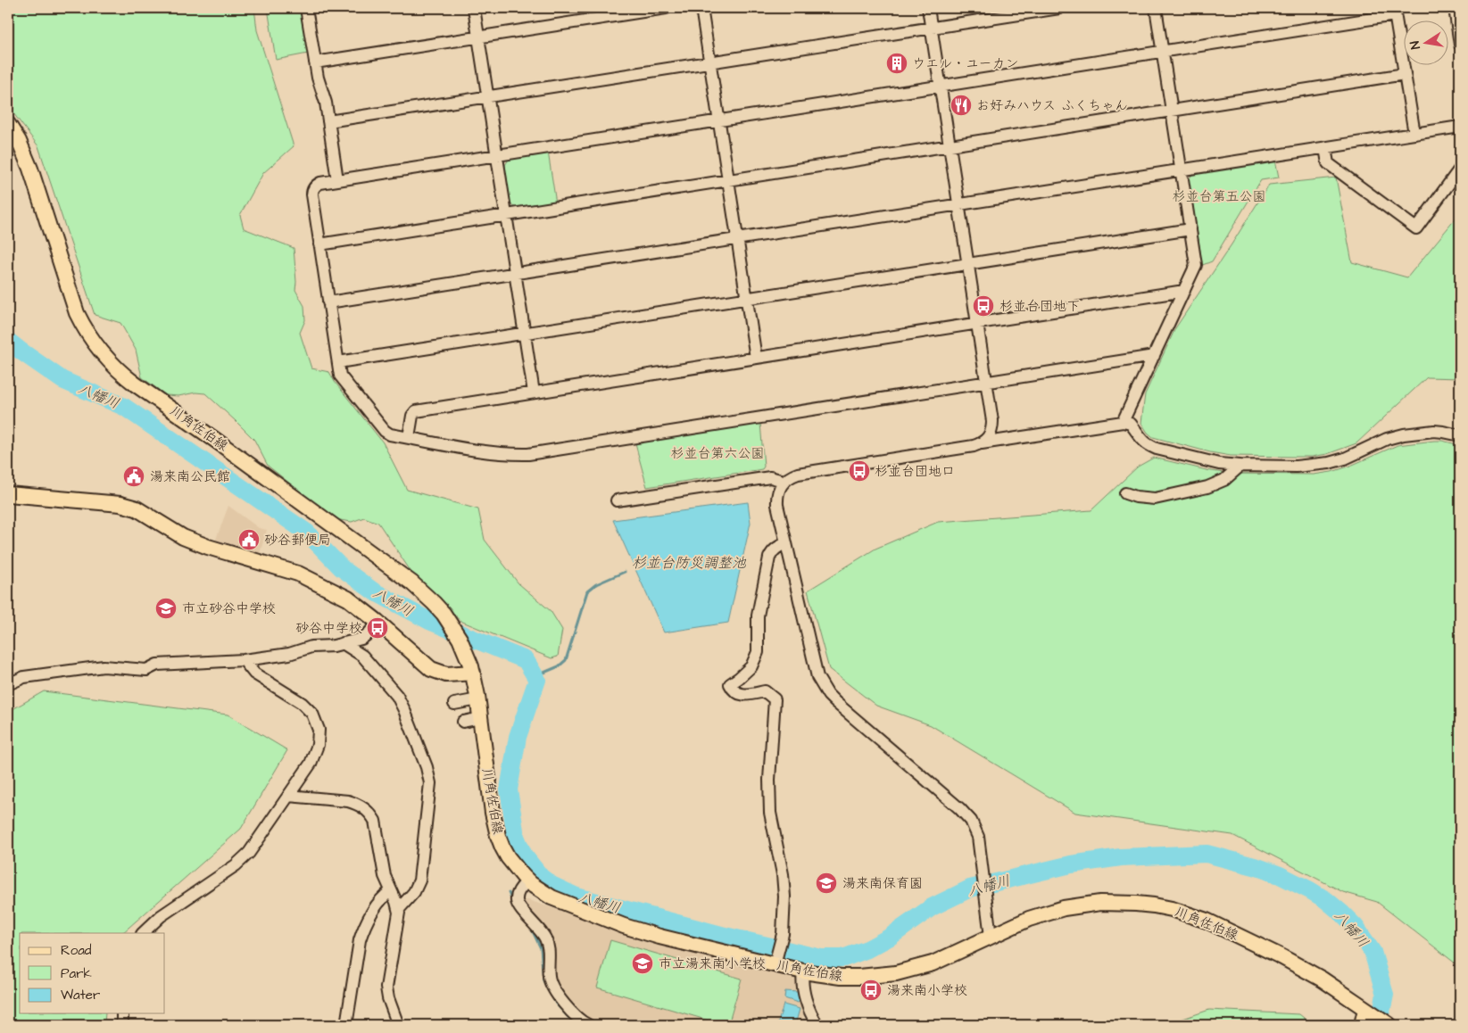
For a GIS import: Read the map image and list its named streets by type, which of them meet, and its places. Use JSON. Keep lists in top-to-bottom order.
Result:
{
  "streets": {
    "main road": ["川角佐伯線"]
  },
  "water": ["八幡川", "杉並台防災調整池"],
  "parks": ["杉並台第五公園", "杉並台第六公園"],
  "places": {
    "building": ["ウエル・ユーカン"],
    "restaurant": ["お好みハウス ふくちゃん"],
    "bus stop": [
      "杉並台団地下",
      "杉並台団地口",
      "砂谷中学校",
      "湯来南小学校"
    ],
    "public building": ["湯来南公民館", "砂谷郵便局"],
    "school or university": ["市立砂谷中学校", "湯来南保育園", "市立湯来南小学校"]
  },
  "legend": ["Road", "Park", "Water"],
  "north": "left"
}
